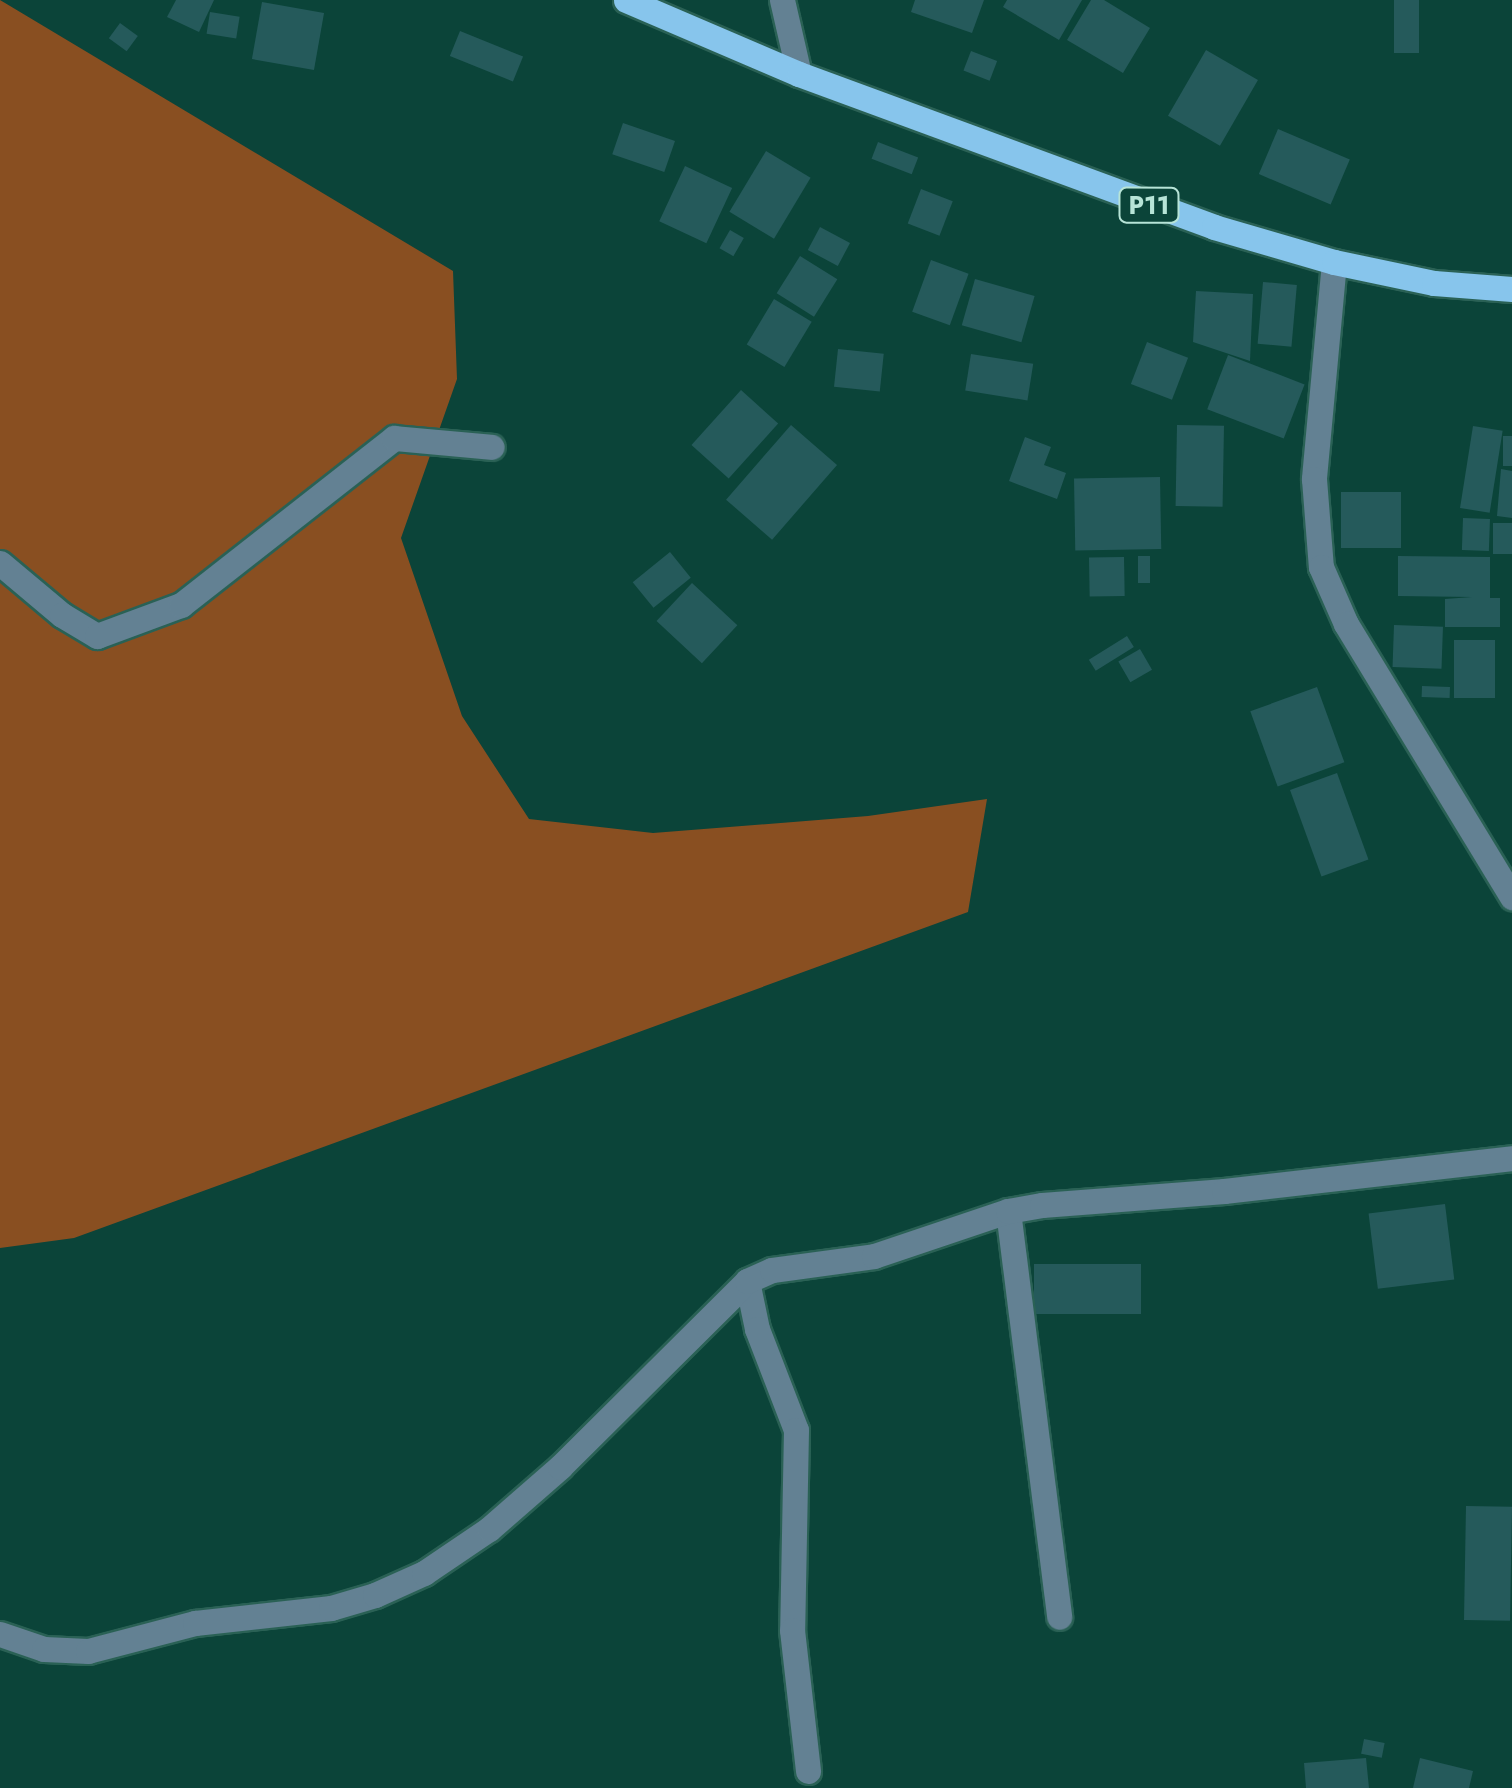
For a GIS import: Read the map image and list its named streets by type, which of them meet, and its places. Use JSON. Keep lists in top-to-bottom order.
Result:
{
  "streets": {
    "main road": ["P11"]
  }
}
